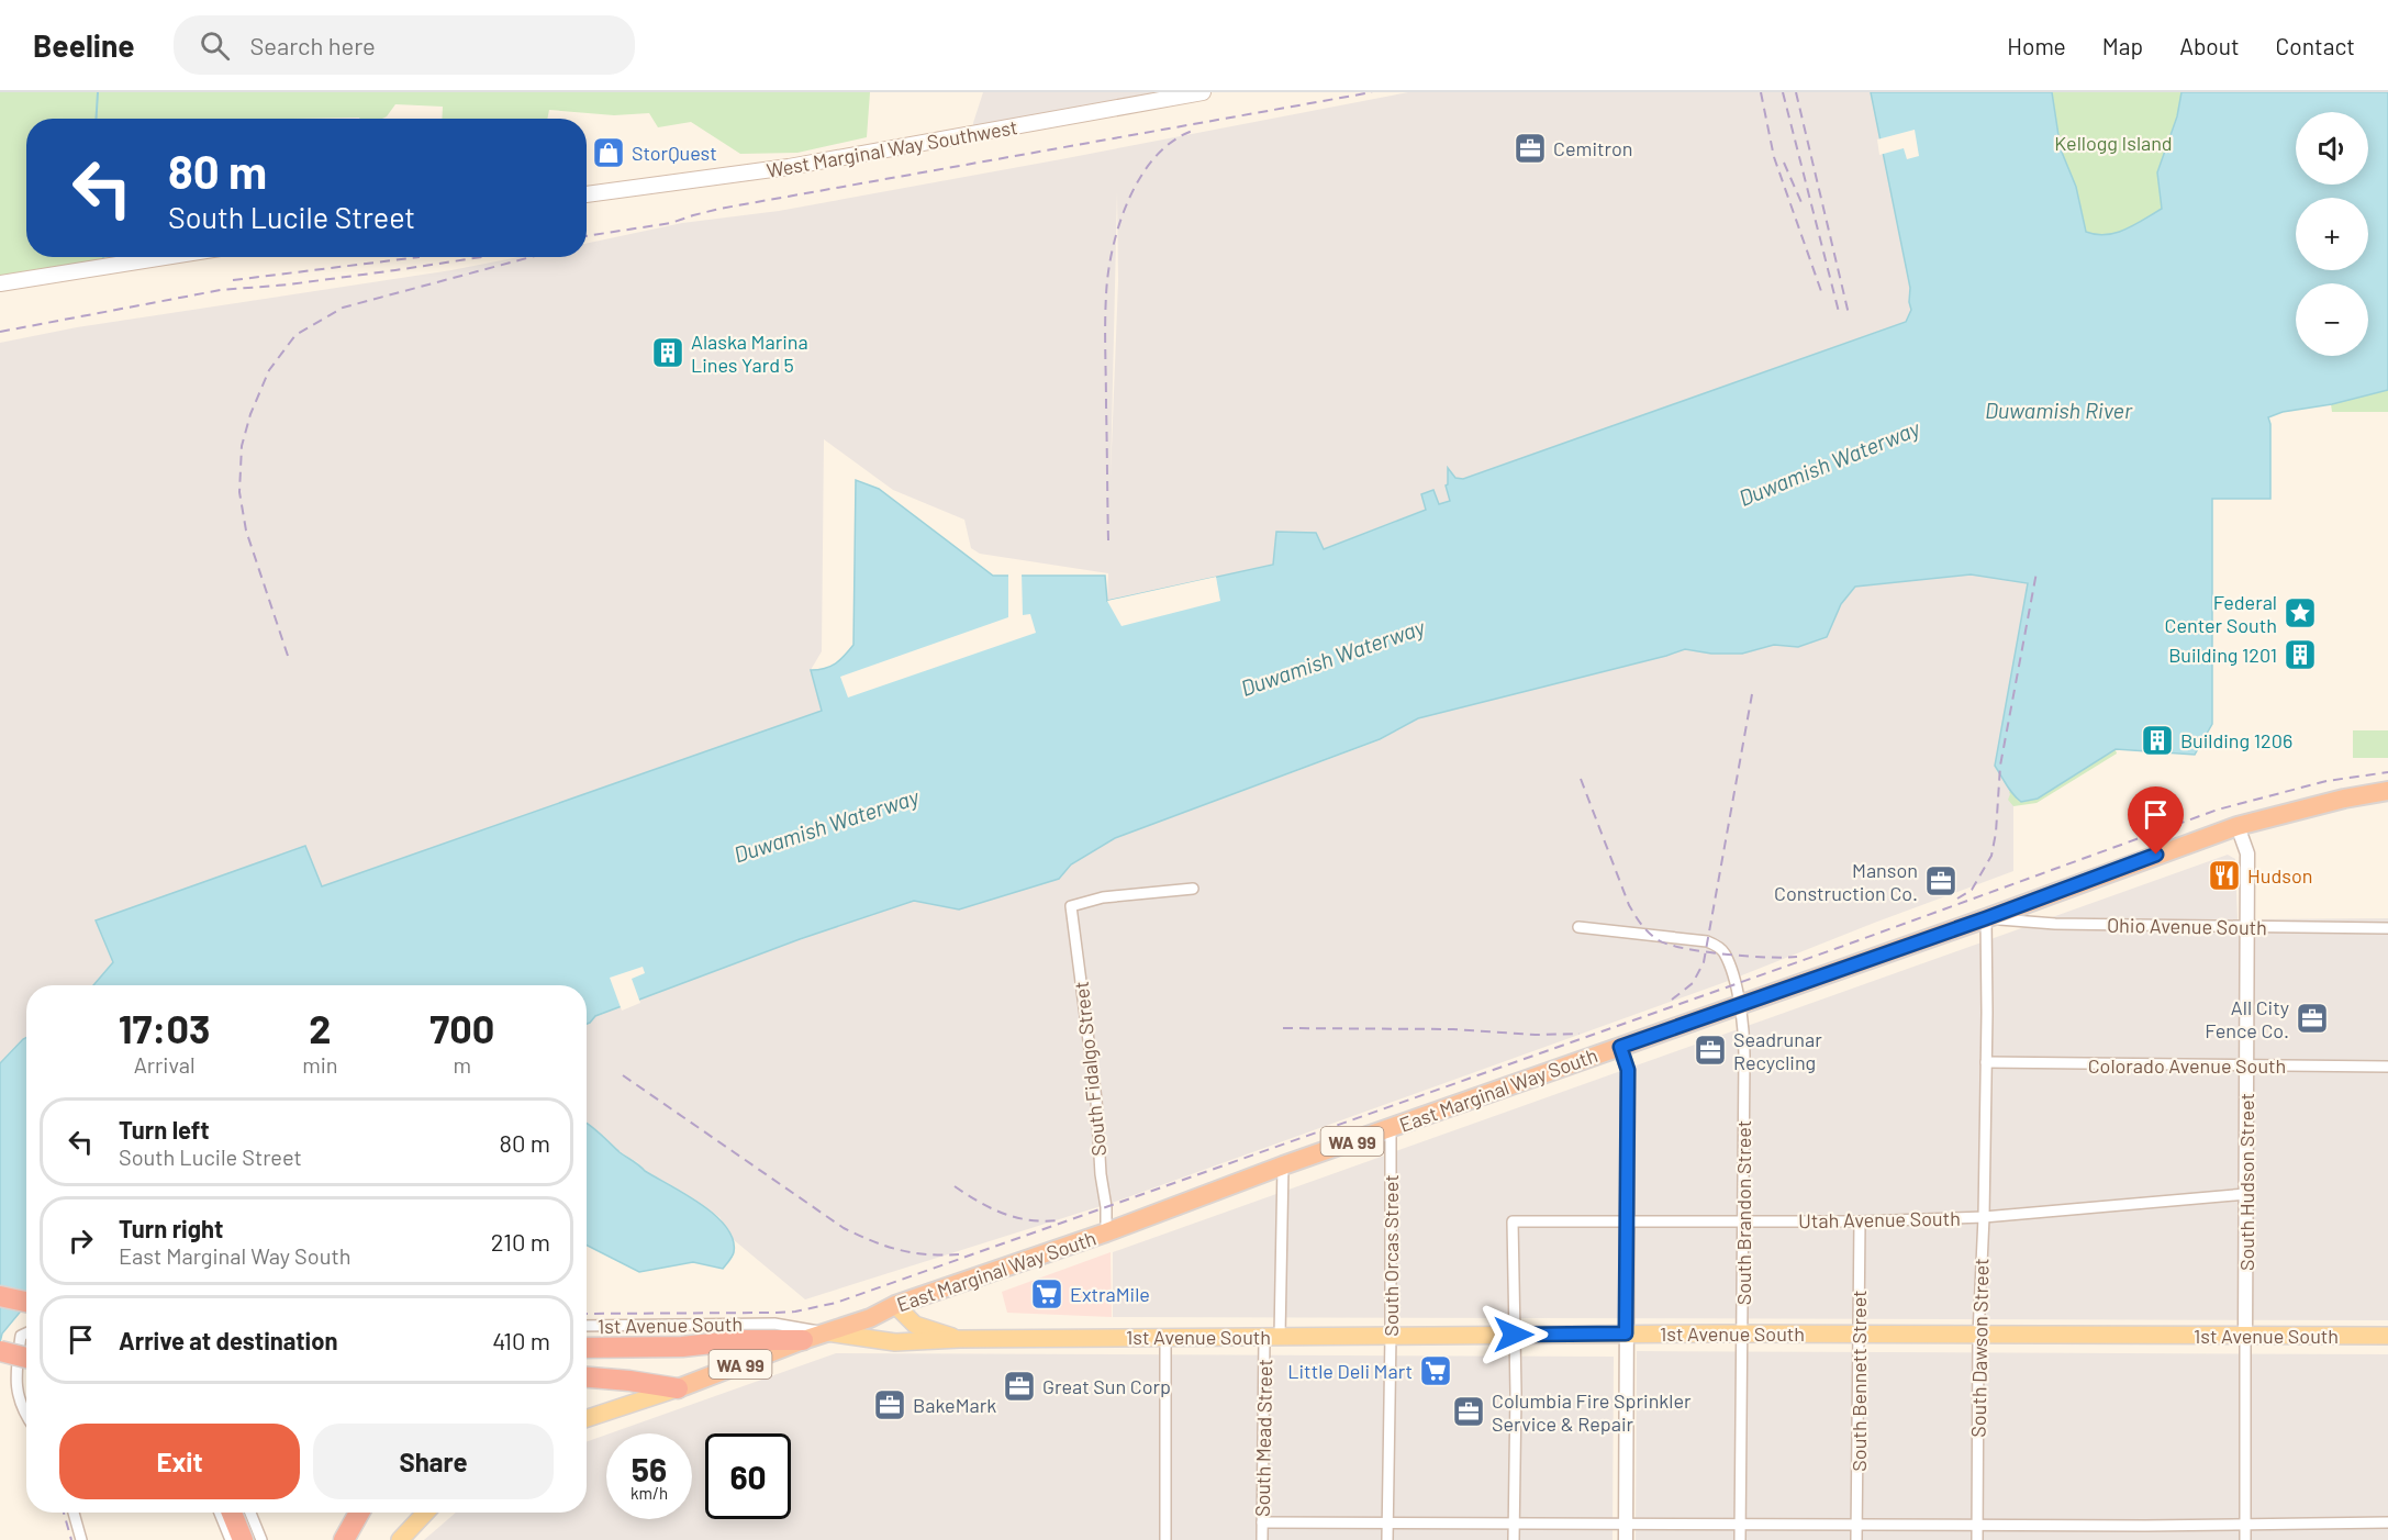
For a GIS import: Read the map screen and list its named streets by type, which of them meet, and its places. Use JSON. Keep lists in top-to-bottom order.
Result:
{
  "streets": {
    "highway": ["East Marginal Way South", "WA 99"],
    "main road": ["West Marginal Way Southwest", "1st Avenue South"],
    "street": [
      "Ohio Avenue South",
      "Colorado Avenue South",
      "South Fidalgo Street",
      "South Hudson Street",
      "South Brandon Street",
      "Utah Avenue South",
      "South Orcas Street",
      "South Dawson Street",
      "South Bennett Street",
      "South Mead Street"
    ]
  },
  "crossings": [
    ["Ohio Avenue South", "East Marginal Way South"],
    ["Ohio Avenue South", "South Hudson Street"],
    ["Ohio Avenue South", "South Dawson Street"],
    ["Colorado Avenue South", "South Hudson Street"],
    ["Colorado Avenue South", "South Dawson Street"],
    ["South Fidalgo Street", "East Marginal Way South"],
    ["East Marginal Way South", "WA 99"],
    ["East Marginal Way South", "South Hudson Street"],
    ["East Marginal Way South", "South Brandon Street"],
    ["East Marginal Way South", "South Orcas Street"],
    ["East Marginal Way South", "1st Avenue South"],
    ["East Marginal Way South", "South Dawson Street"],
    ["East Marginal Way South", "South Mead Street"],
    ["South Hudson Street", "Utah Avenue South"],
    ["South Hudson Street", "1st Avenue South"],
    ["South Brandon Street", "Utah Avenue South"],
    ["South Brandon Street", "1st Avenue South"],
    ["Utah Avenue South", "1st Avenue South"],
    ["Utah Avenue South", "South Dawson Street"],
    ["Utah Avenue South", "South Bennett Street"],
    ["South Orcas Street", "1st Avenue South"],
    ["1st Avenue South", "South Dawson Street"],
    ["1st Avenue South", "South Bennett Street"],
    ["1st Avenue South", "South Mead Street"]
  ],
  "water": ["Duwamish River", "Duwamish Waterway"],
  "parks": ["Kellogg Island"],
  "places": {
    "office": [
      "Cemitron",
      "Manson Construction Co.",
      "All City Fence Co.",
      "Seadrunar Recycling",
      "Great Sun Corp",
      "BakeMark",
      "Columbia Fire Sprinkler Service & Repair"
    ],
    "shop": ["StorQuest"],
    "building": ["Alaska Marina Lines Yard 5", "Building 1201", "Building 1206"],
    "place": ["Federal Center South"],
    "restaurant": ["Hudson"],
    "supermarket": ["ExtraMile", "Little Deli Mart"]
  },
  "page": {
    "header": "Beeline",
    "search": "Search here",
    "nav": [
      "Home",
      "Map",
      "About",
      "Contact"
    ],
    "map_buttons": ["+", "−"],
    "turn": ["80 m", "South Lucile Street"],
    "eta": [
      "17:03",
      "Arrival",
      "2",
      "min",
      "700",
      "m"
    ],
    "list": [
      {
        "name": "Turn left",
        "note": "South Lucile Street",
        "value": "80 m"
      },
      {
        "name": "Turn right",
        "note": "East Marginal Way South",
        "value": "210 m"
      },
      {
        "name": "Arrive at destination",
        "value": "410 m"
      }
    ],
    "buttons": ["Exit", "Share"],
    "speed": "56 km/h",
    "limit": "60"
  }
}
